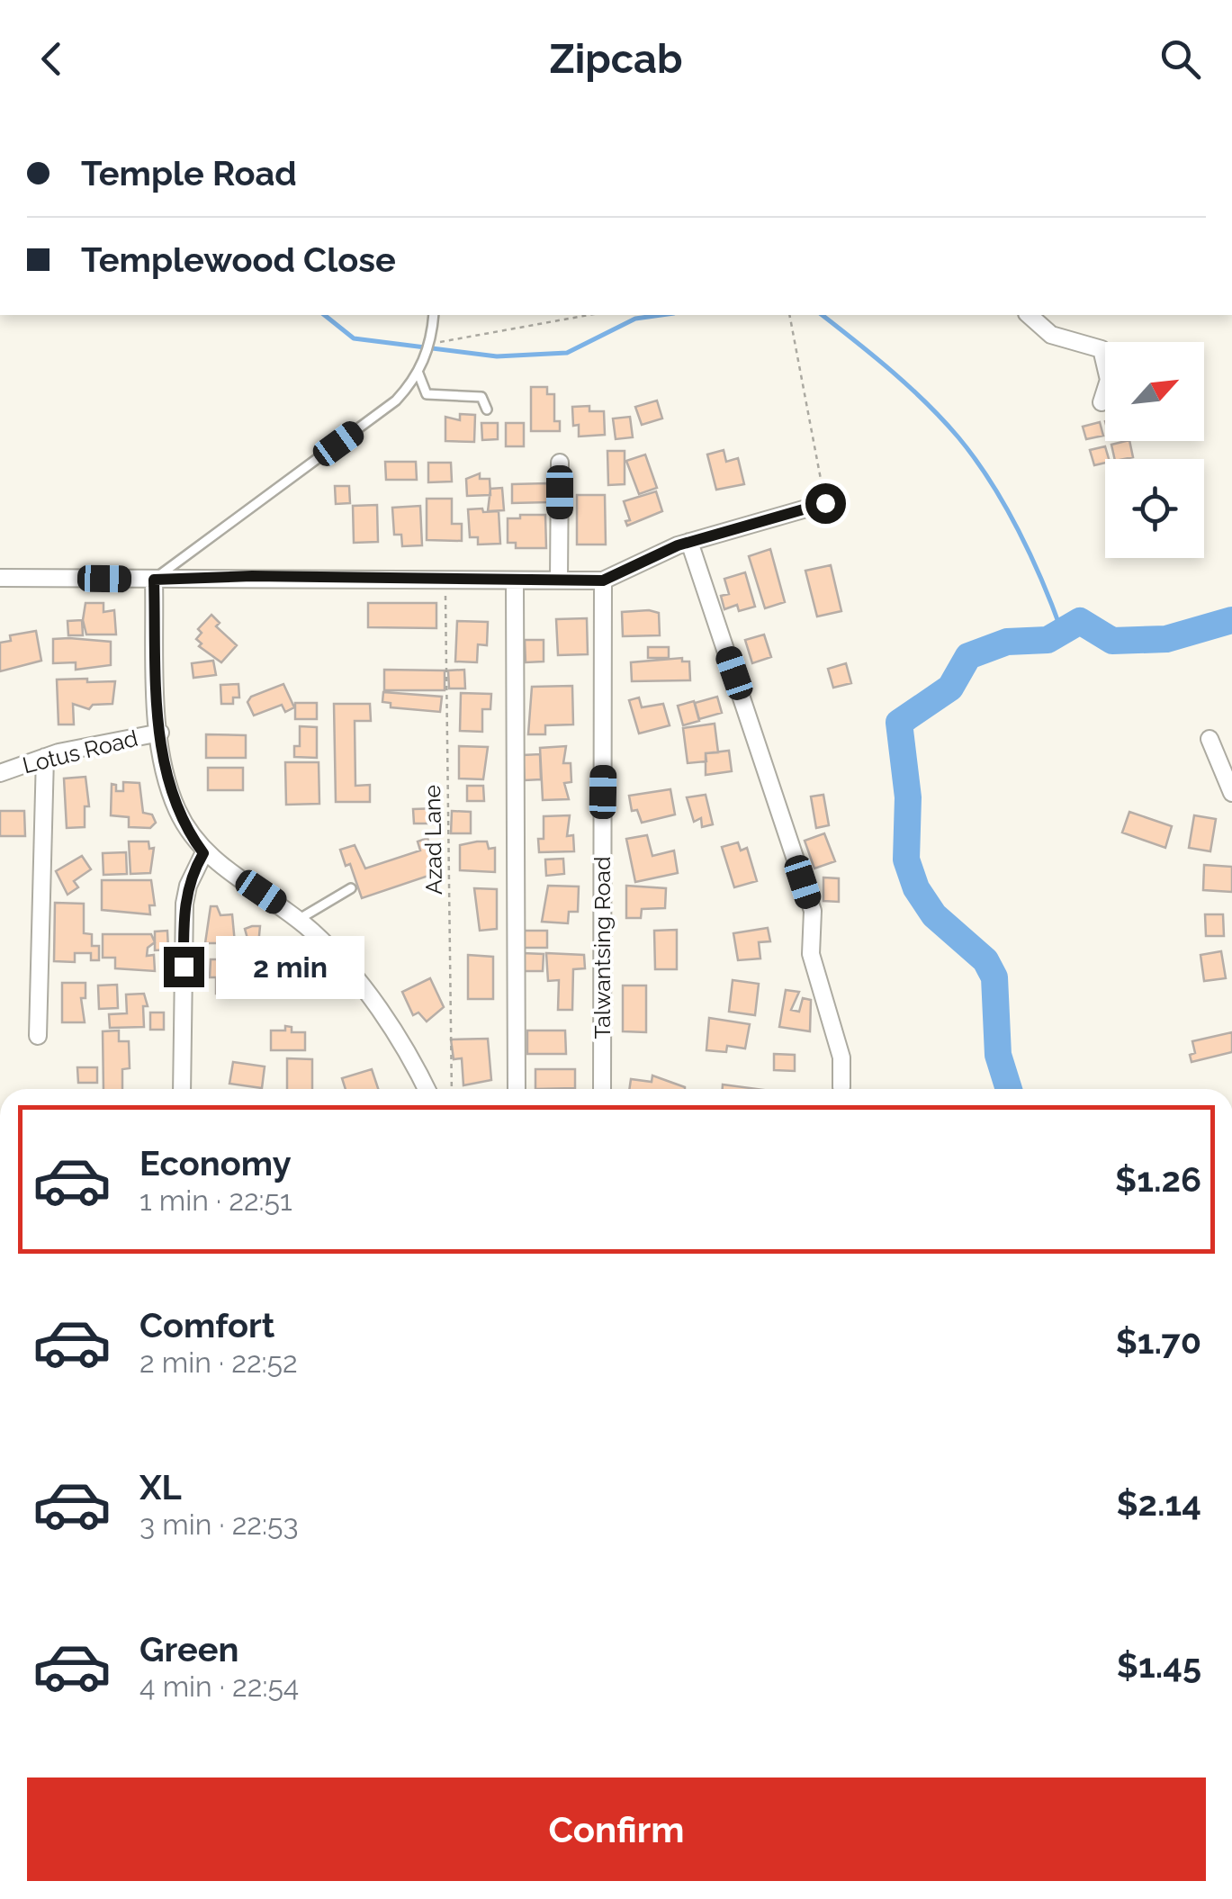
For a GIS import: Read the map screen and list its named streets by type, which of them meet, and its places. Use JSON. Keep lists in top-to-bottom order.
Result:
{
  "streets": {
    "street": ["Lotus Road", "Talwantsing Road"],
    "path": ["Azad Lane"]
  },
  "north": "top right",
  "page": {
    "header": "Zipcab",
    "banner": ["Temple Road", "Templewood Close"],
    "bubble": "2 min",
    "list": [
      {
        "name": "Economy",
        "note": "1 min · 22:51",
        "value": "$1.26"
      },
      {
        "name": "Comfort",
        "note": "2 min · 22:52",
        "value": "$1.70"
      },
      {
        "name": "XL",
        "note": "3 min · 22:53",
        "value": "$2.14"
      },
      {
        "name": "Green",
        "note": "4 min · 22:54",
        "value": "$1.45"
      }
    ],
    "buttons": "Confirm"
  }
}
